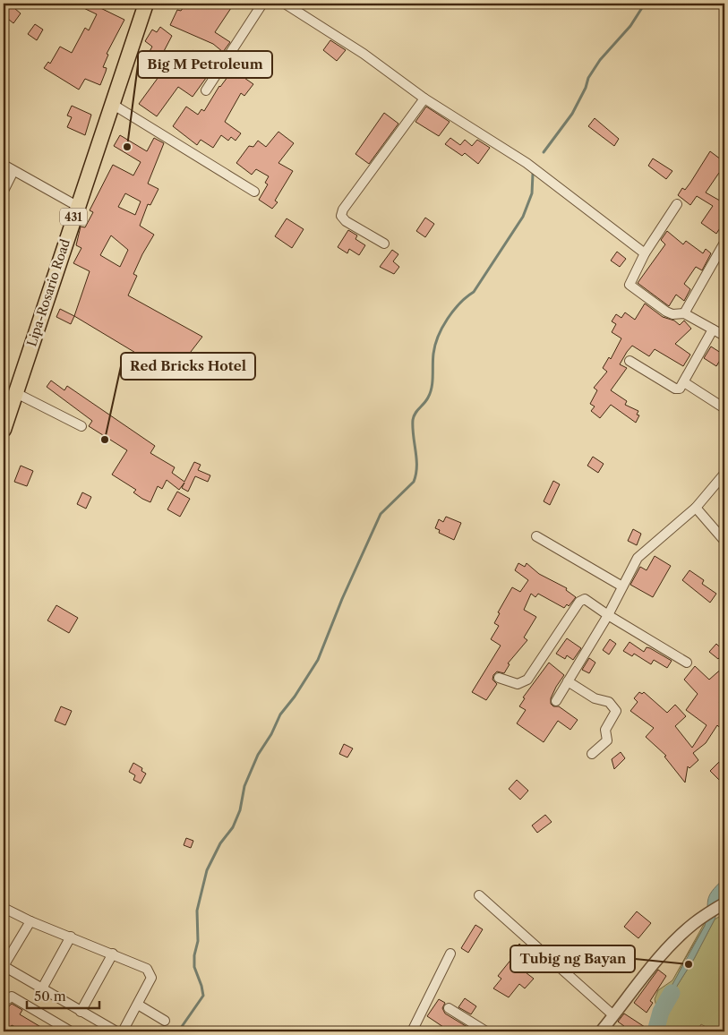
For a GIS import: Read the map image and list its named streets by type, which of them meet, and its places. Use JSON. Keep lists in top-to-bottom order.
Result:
{
  "streets": {
    "main road": ["431", "Lipa-Rosario Road"]
  },
  "places": ["Big M Petroleum", "Red Bricks Hotel", "Tubig ng Bayan"],
  "scale_bar": "50 m"
}
